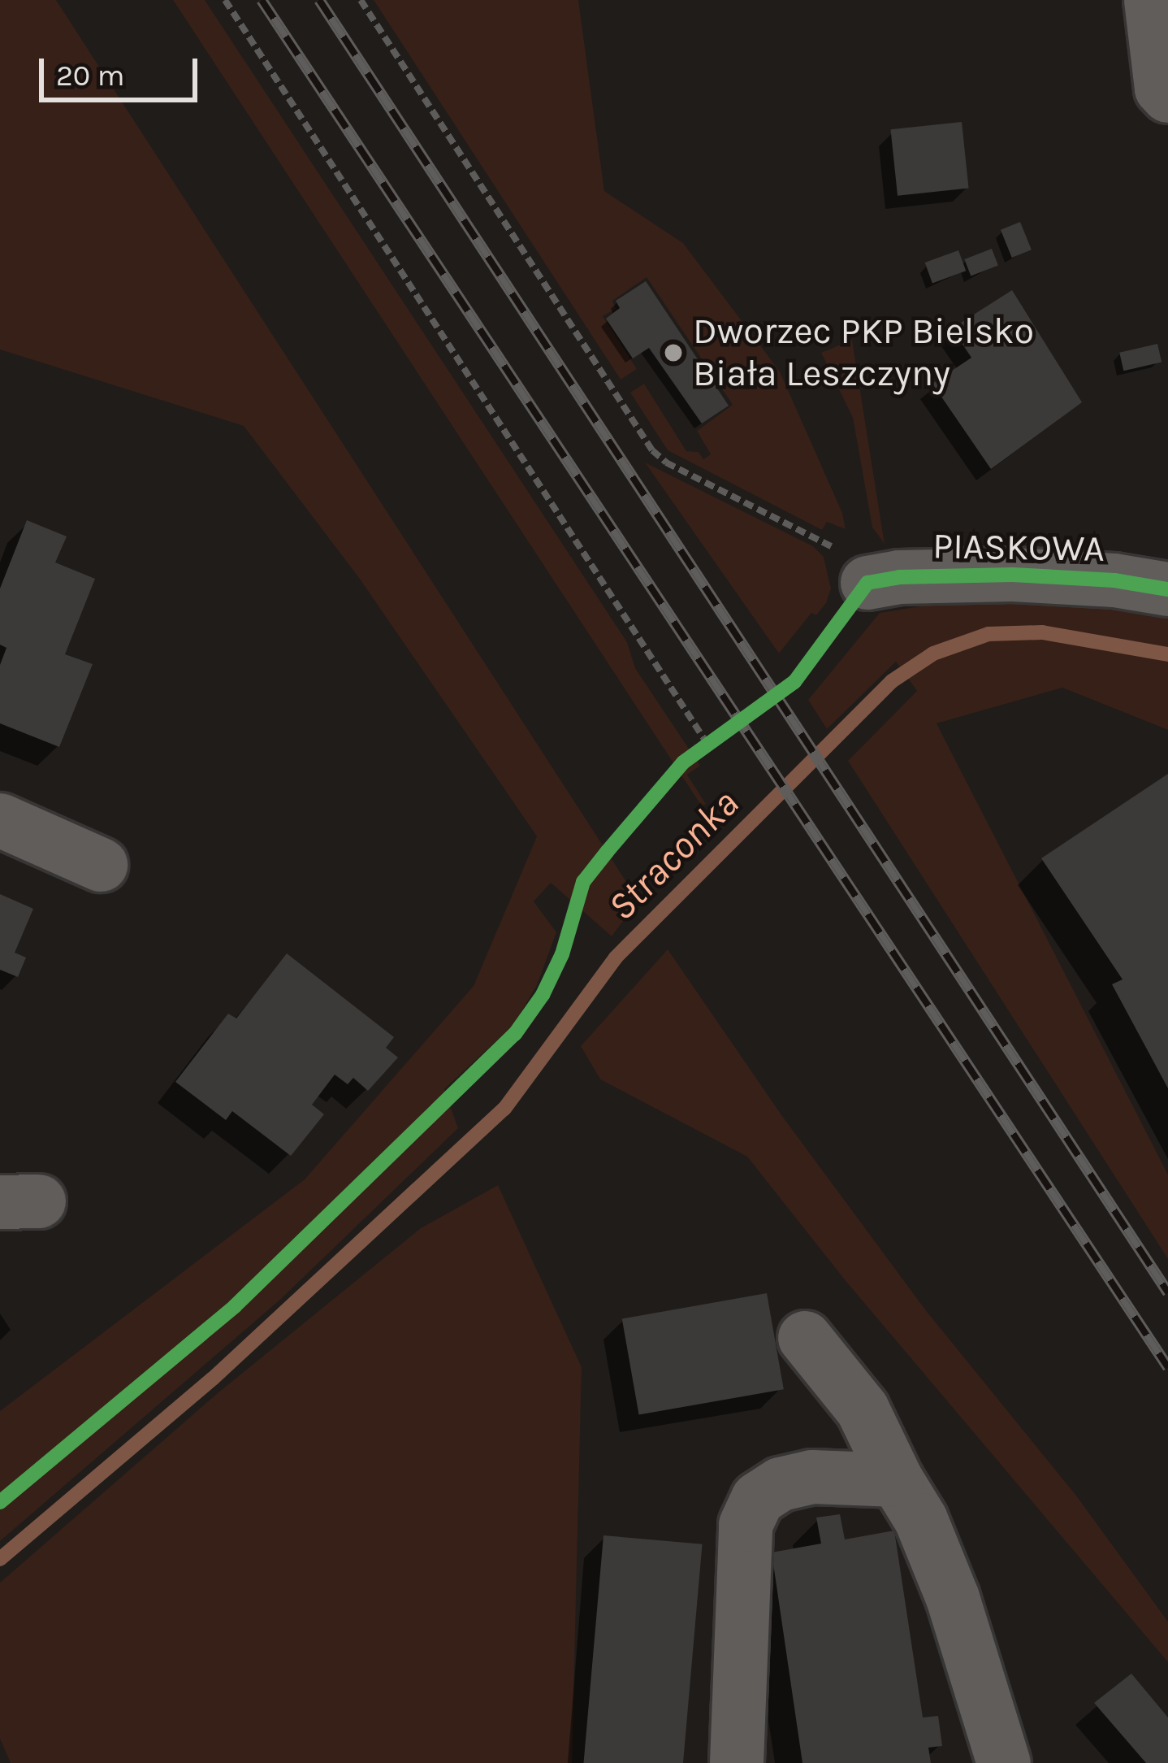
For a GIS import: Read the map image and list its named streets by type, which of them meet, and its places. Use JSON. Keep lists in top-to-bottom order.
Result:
{
  "streets": {
    "street": ["PIASKOWA"]
  },
  "water": ["Straconka"],
  "places": ["Dworzec PKP Bielsko Biała Leszczyny"],
  "scale_bar": "20 m"
}
